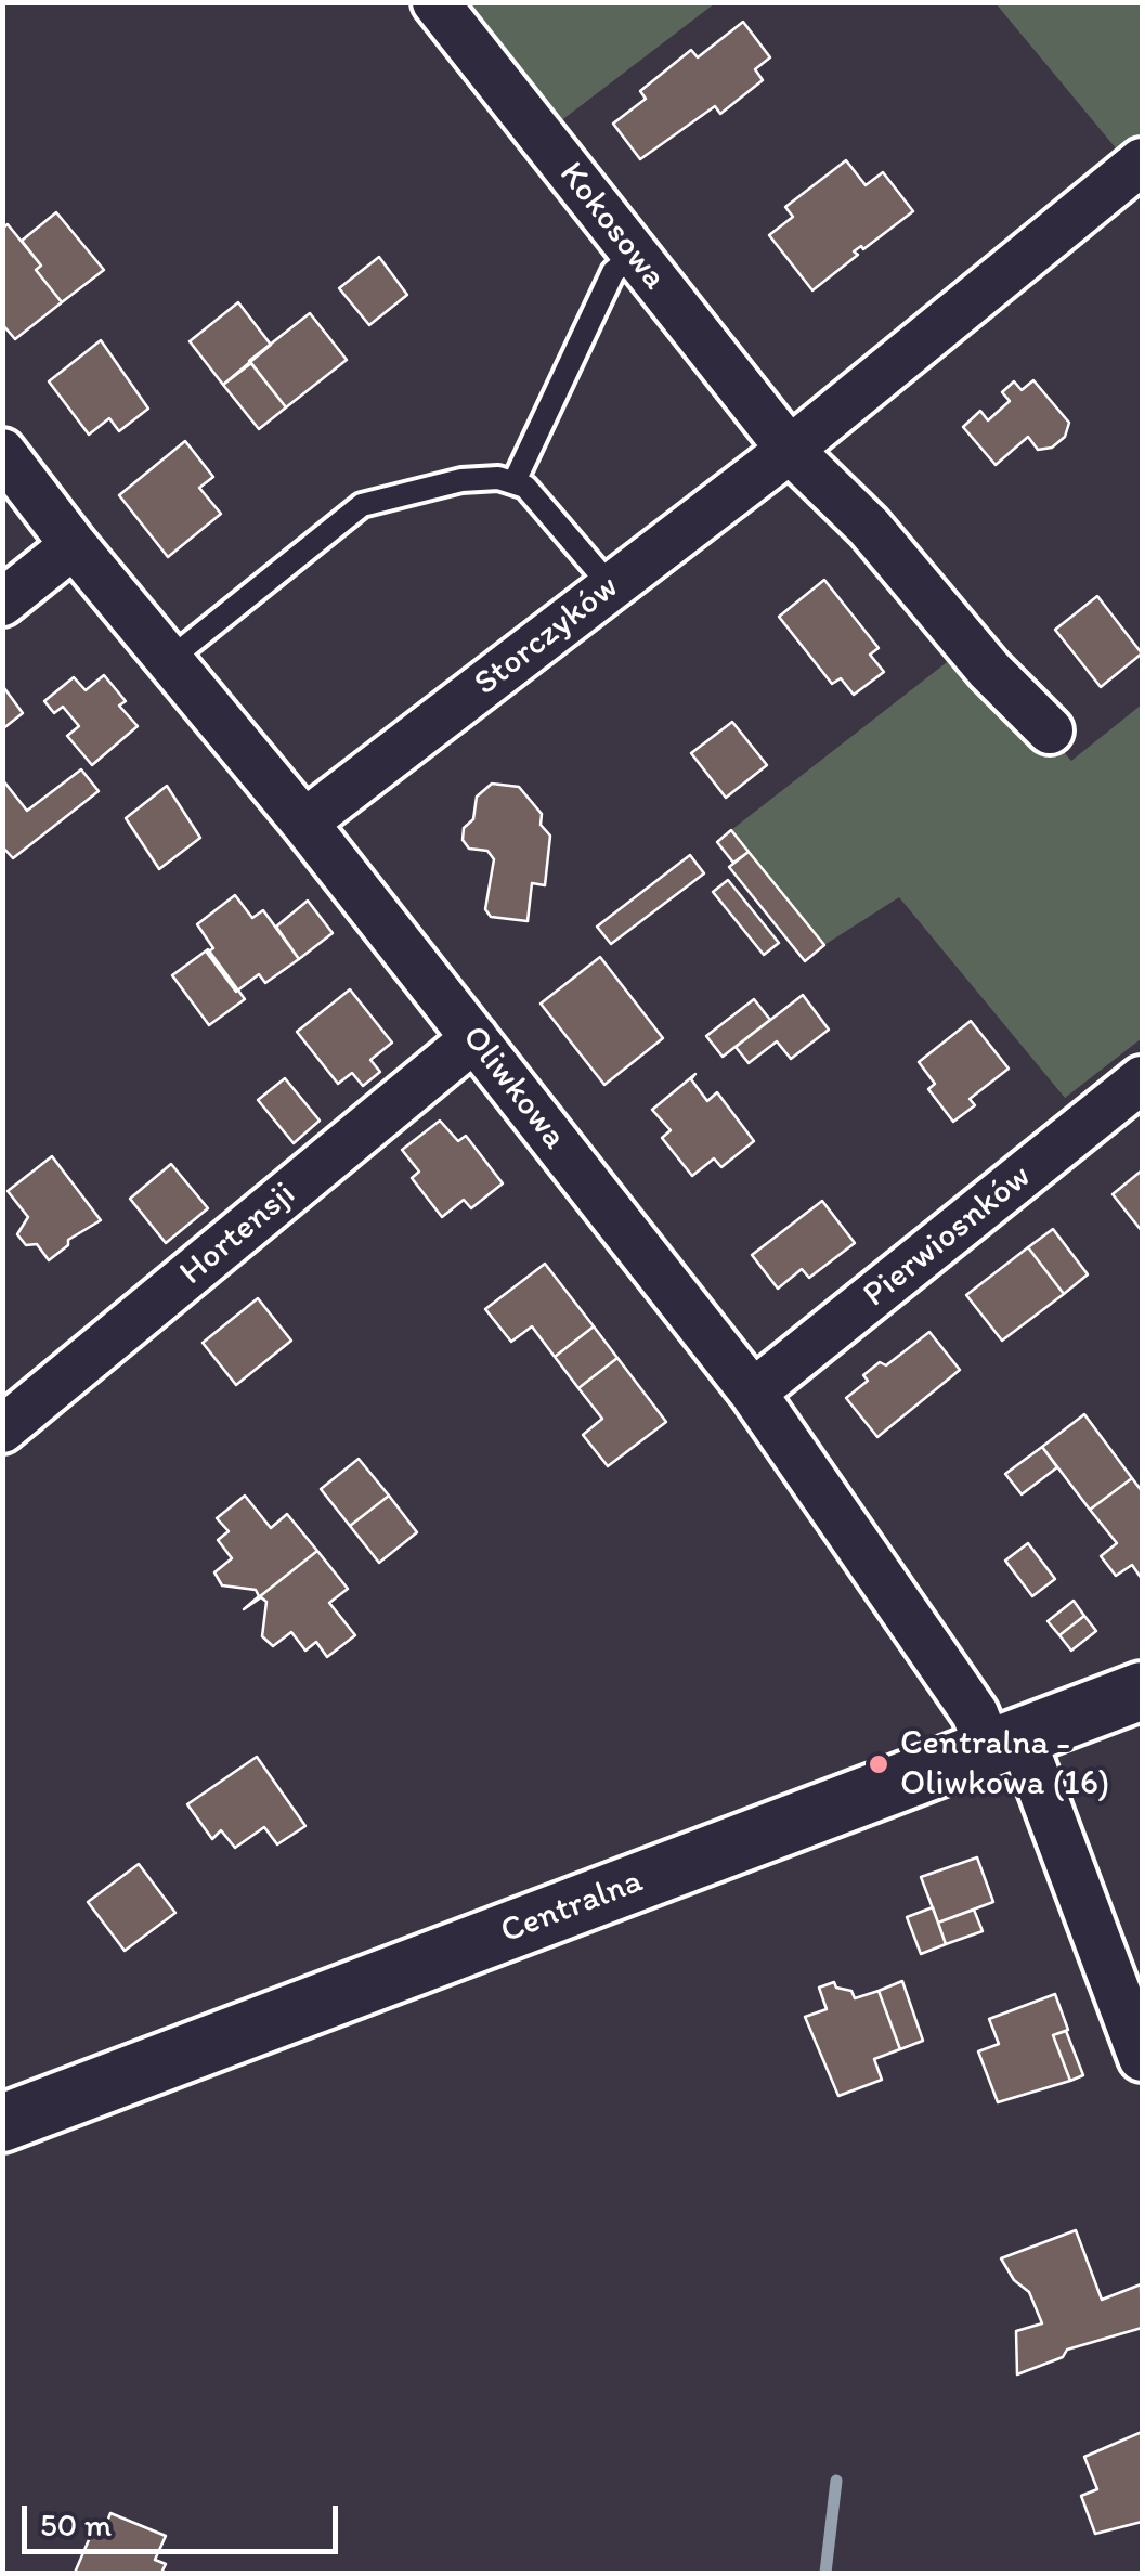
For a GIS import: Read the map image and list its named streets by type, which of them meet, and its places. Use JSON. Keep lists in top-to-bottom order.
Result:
{
  "streets": {
    "street": [
      "Kokosowa",
      "Storczyków",
      "Oliwkowa",
      "Hortensji",
      "Pierwiosnków",
      "Centralna"
    ]
  },
  "crossings": [
    ["Kokosowa", "Storczyków"],
    ["Storczyków", "Oliwkowa"],
    ["Oliwkowa", "Hortensji"],
    ["Oliwkowa", "Pierwiosnków"],
    ["Oliwkowa", "Centralna"]
  ],
  "places": ["Centralna - Oliwkowa (16)"],
  "scale_bar": "50 m"
}
